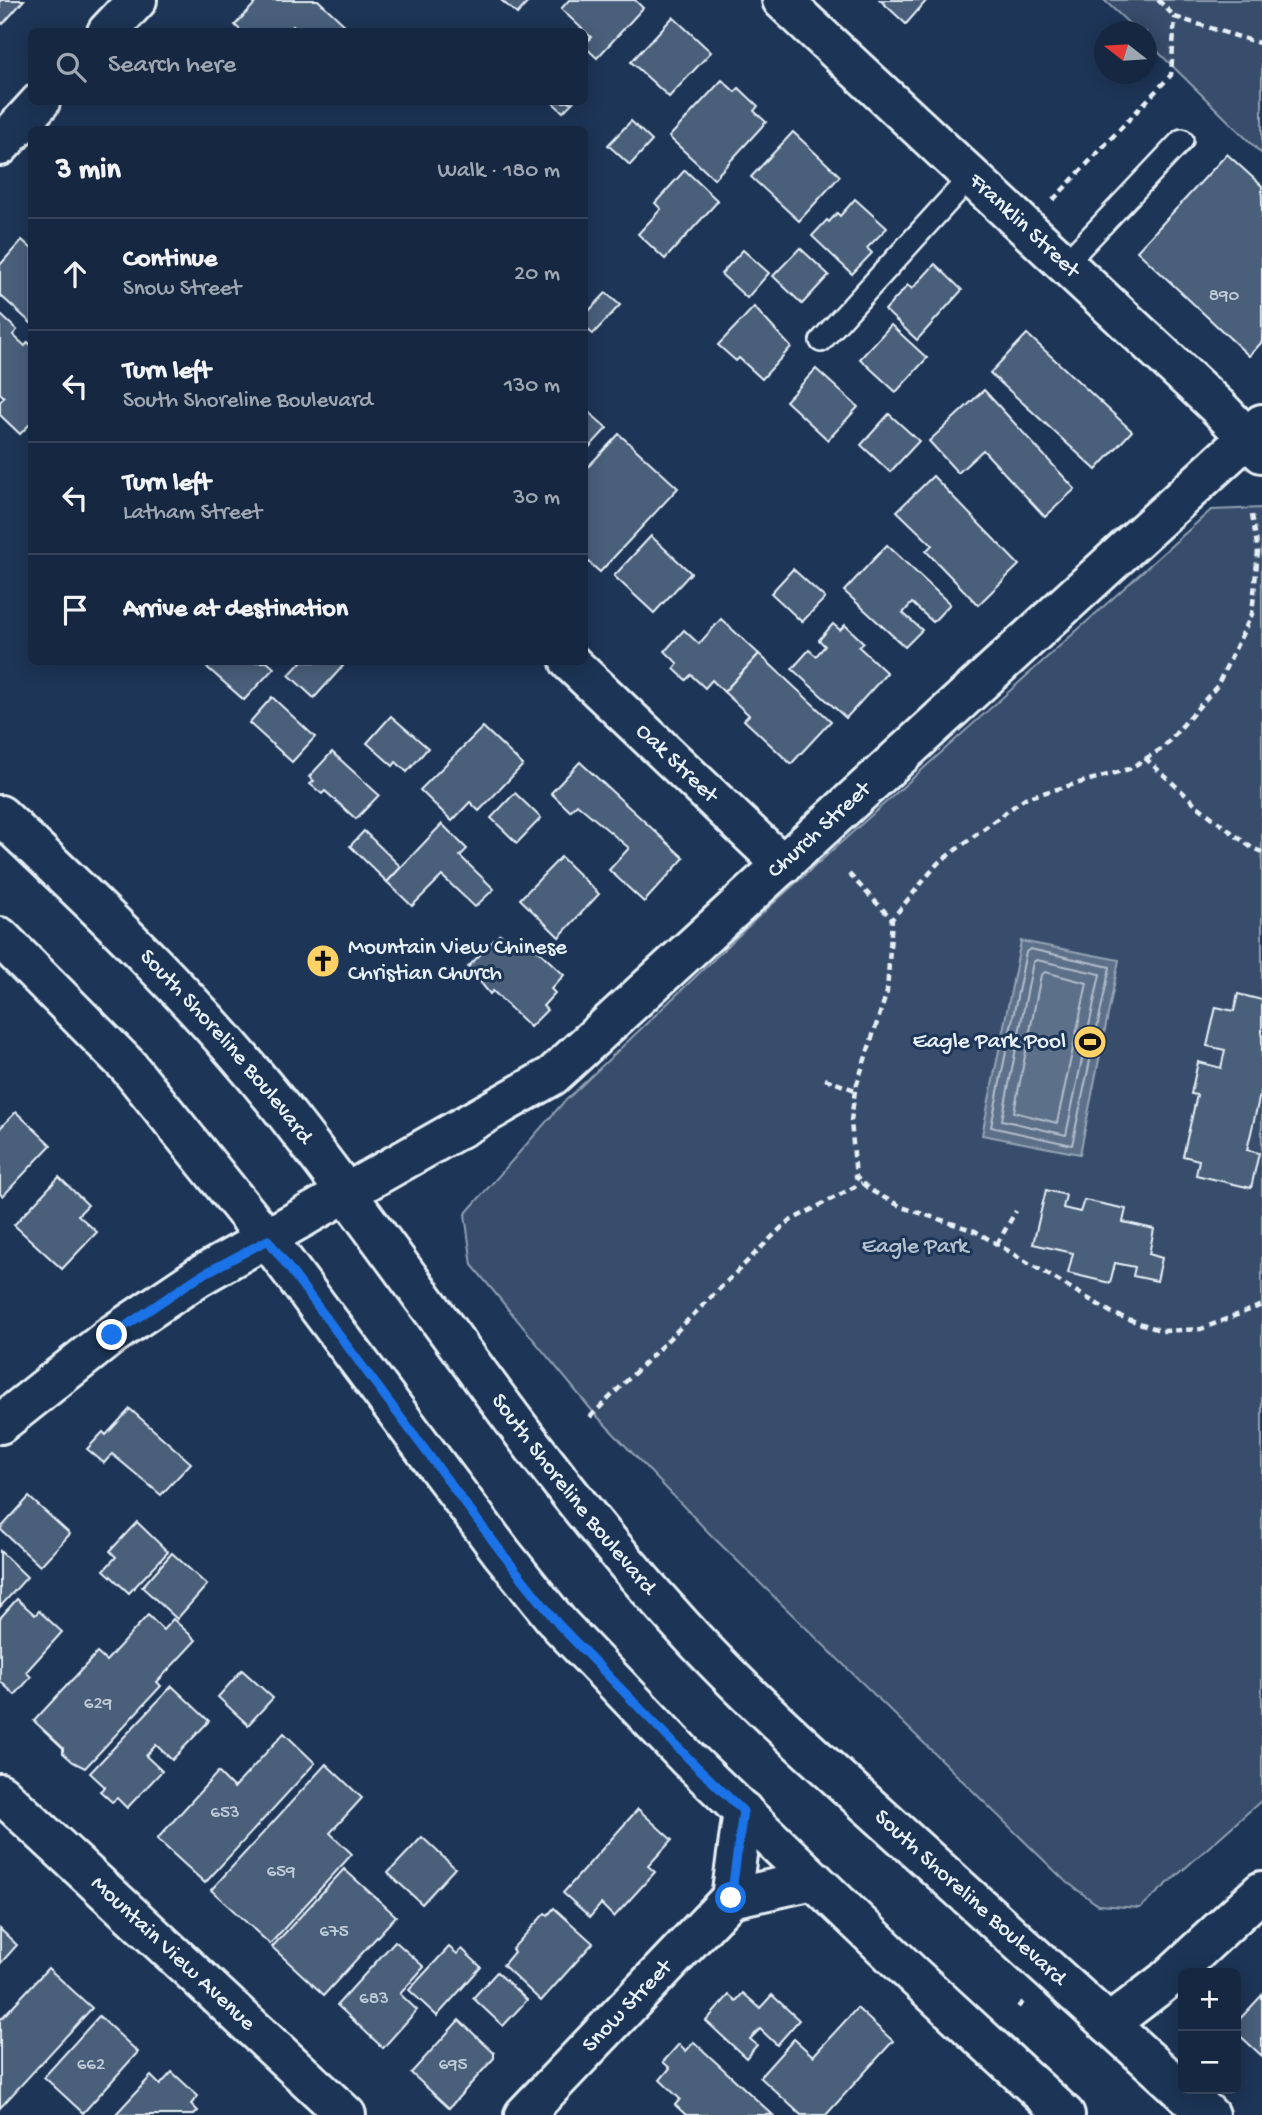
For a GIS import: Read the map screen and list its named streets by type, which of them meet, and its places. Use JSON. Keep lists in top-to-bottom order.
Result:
{
  "streets": {
    "street": [
      "Franklin Street",
      "Oak Street",
      "Church Street",
      "South Shoreline Boulevard",
      "Mountain View Avenue",
      "Snow Street"
    ]
  },
  "crossings": [
    ["Franklin Street", "Church Street"],
    ["Oak Street", "Church Street"],
    ["Church Street", "South Shoreline Boulevard"]
  ],
  "parks": ["Eagle Park"],
  "places": {
    "church": ["Mountain View Chinese Christian Church"],
    "sports": ["Eagle Park Pool"]
  },
  "house_numbers": [
    "890",
    "629",
    "653",
    "659",
    "675",
    "683",
    "662",
    "695"
  ],
  "north": "left",
  "page": {
    "search": "Search here",
    "heading": ["3 min", "Walk · 180 m"],
    "list": [
      ["Continue", "Snow Street", "20 m"],
      ["Turn left", "South Shoreline Boulevard", "130 m"],
      ["Turn left", "Latham Street", "30 m"],
      "Arrive at destination"
    ],
    "map_buttons": ["+", "−"]
  }
}
